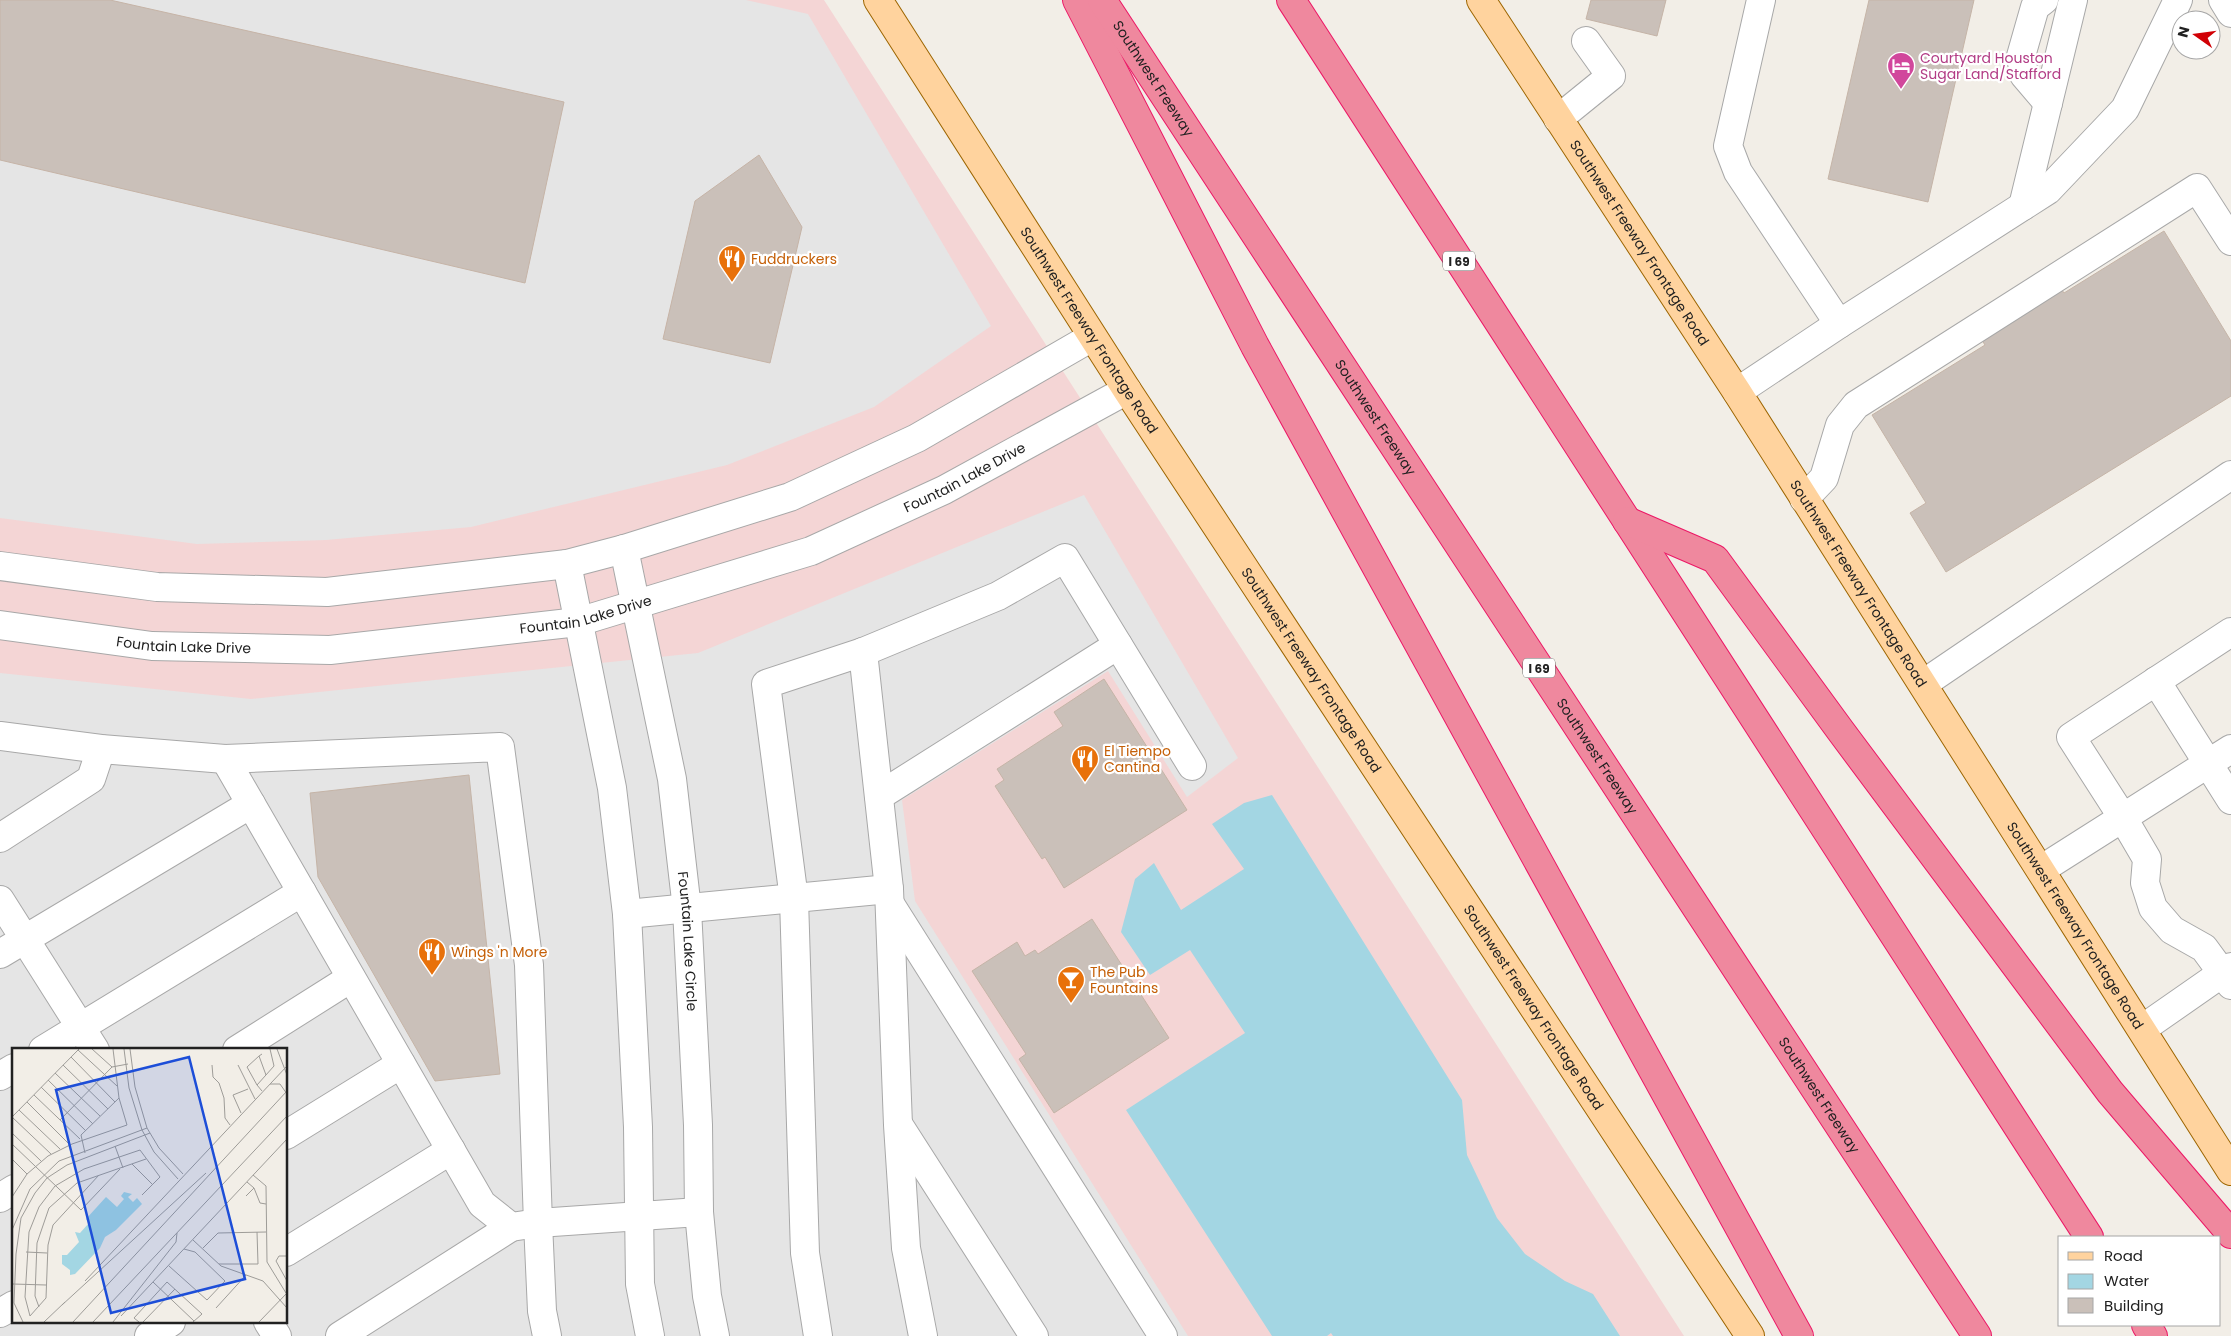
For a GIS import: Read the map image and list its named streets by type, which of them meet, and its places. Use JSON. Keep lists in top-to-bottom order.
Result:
{
  "streets": {
    "highway": ["Southwest Freeway", "I 69"],
    "main road": ["Southwest Freeway Frontage Road"],
    "street": ["Fountain Lake Drive", "Fountain Lake Circle"]
  },
  "crossings": [
    ["Southwest Freeway Frontage Road", "Fountain Lake Drive"],
    ["Fountain Lake Drive", "Fountain Lake Circle"]
  ],
  "places": {
    "hotel": ["Courtyard Houston Sugar Land/Stafford"],
    "restaurant": ["Fuddruckers", "El Tiempo Cantina", "Wings 'n More"],
    "bar": ["The Pub Fountains"]
  },
  "legend": ["Road", "Water", "Building"],
  "north": "left"
}
